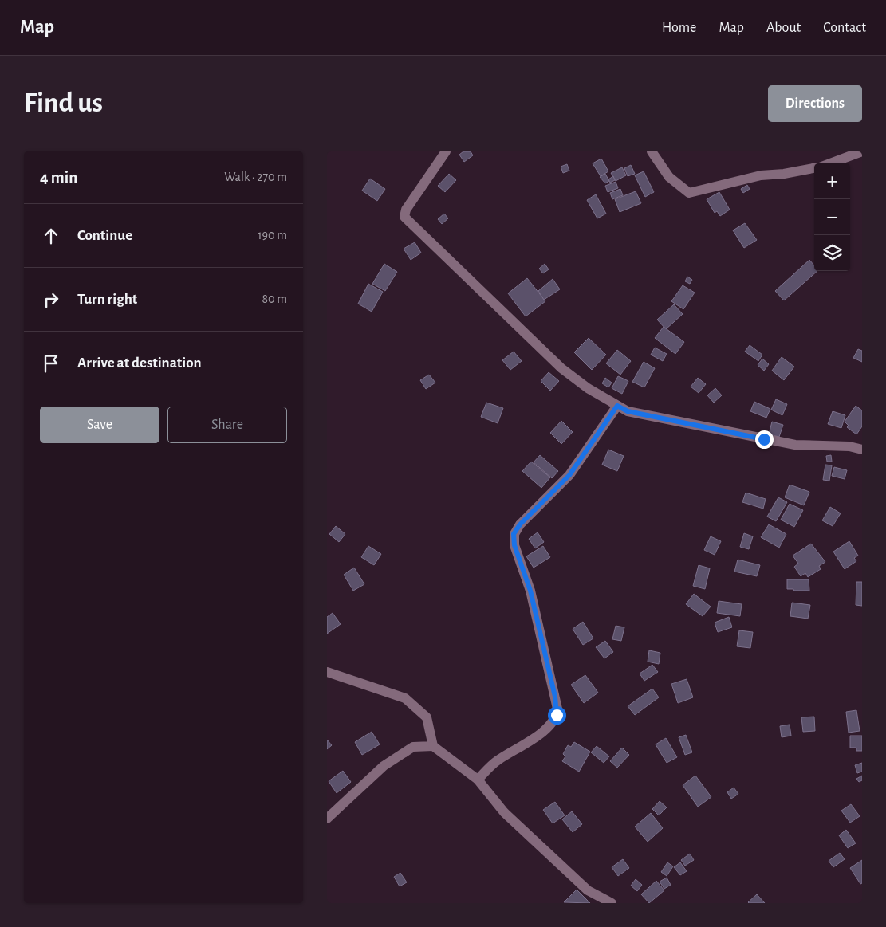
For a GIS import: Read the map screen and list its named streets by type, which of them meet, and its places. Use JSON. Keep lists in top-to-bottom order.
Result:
{
  "page": {
    "header": "Map",
    "nav": [
      "Home",
      "Map",
      "About",
      "Contact"
    ],
    "buttons": [
      "Directions",
      ["Save", "Share"]
    ],
    "title": "Find us",
    "heading": ["4 min", "Walk · 270 m"],
    "map_buttons": ["+", "−"],
    "list": [
      ["Continue", "190 m"],
      ["Turn right", "80 m"],
      "Arrive at destination"
    ]
  }
}
